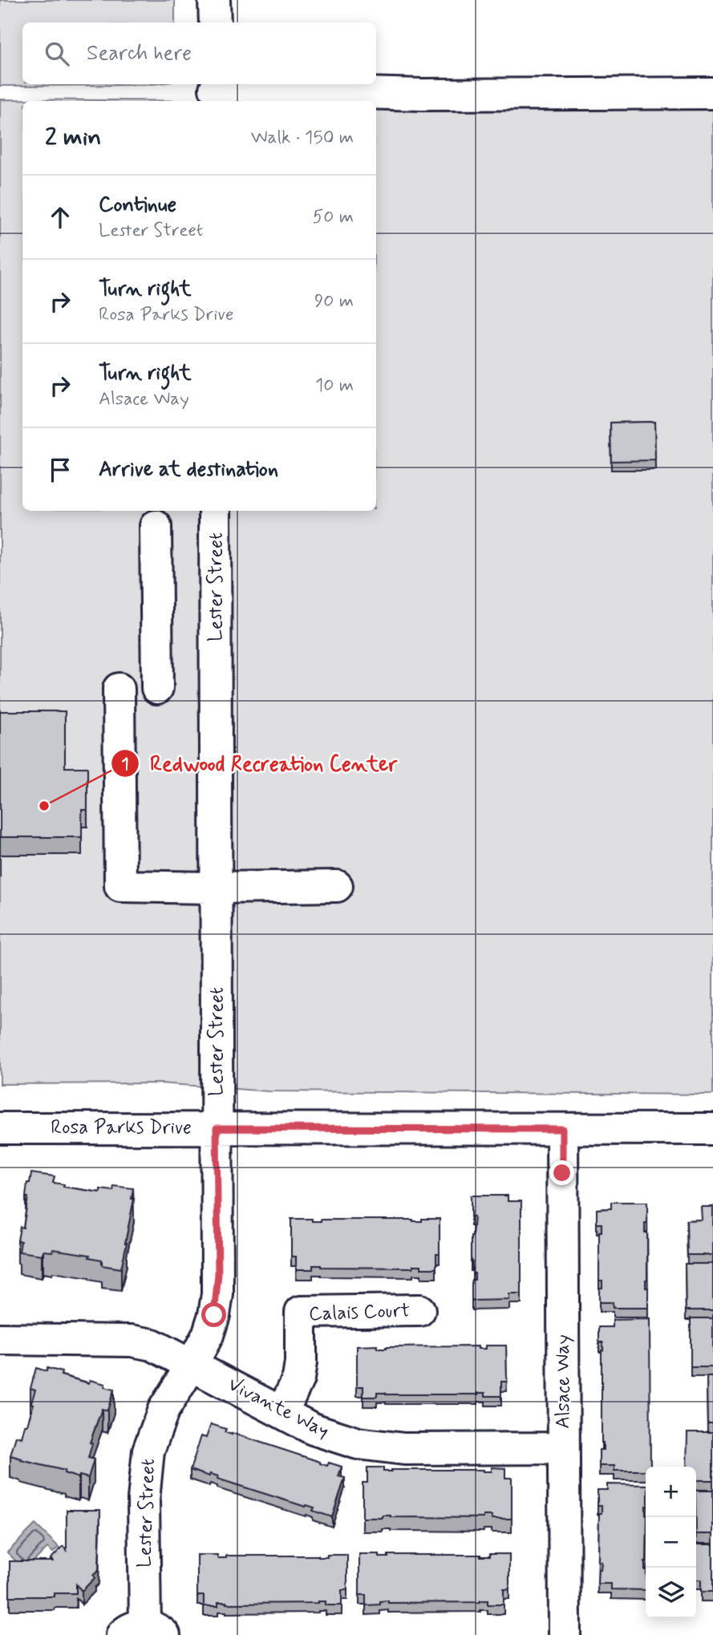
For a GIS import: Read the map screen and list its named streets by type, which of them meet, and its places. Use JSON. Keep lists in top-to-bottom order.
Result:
{
  "streets": {
    "street": [
      "Lester Street",
      "Rosa Parks Drive",
      "Calais Court",
      "Alsace Way",
      "Vivante Way"
    ]
  },
  "crossings": [
    ["Lester Street", "Rosa Parks Drive"],
    ["Lester Street", "Vivante Way"],
    ["Rosa Parks Drive", "Alsace Way"],
    ["Calais Court", "Vivante Way"],
    ["Alsace Way", "Vivante Way"]
  ],
  "places": ["Redwood Recreation Center"],
  "page": {
    "search": "Search here",
    "heading": ["2 min", "Walk · 150 m"],
    "list": [
      ["Continue", "Lester Street", "50 m"],
      ["Turn right", "Rosa Parks Drive", "90 m"],
      ["Turn right", "Alsace Way", "10 m"],
      "Arrive at destination"
    ],
    "map_buttons": ["+", "−"]
  }
}
